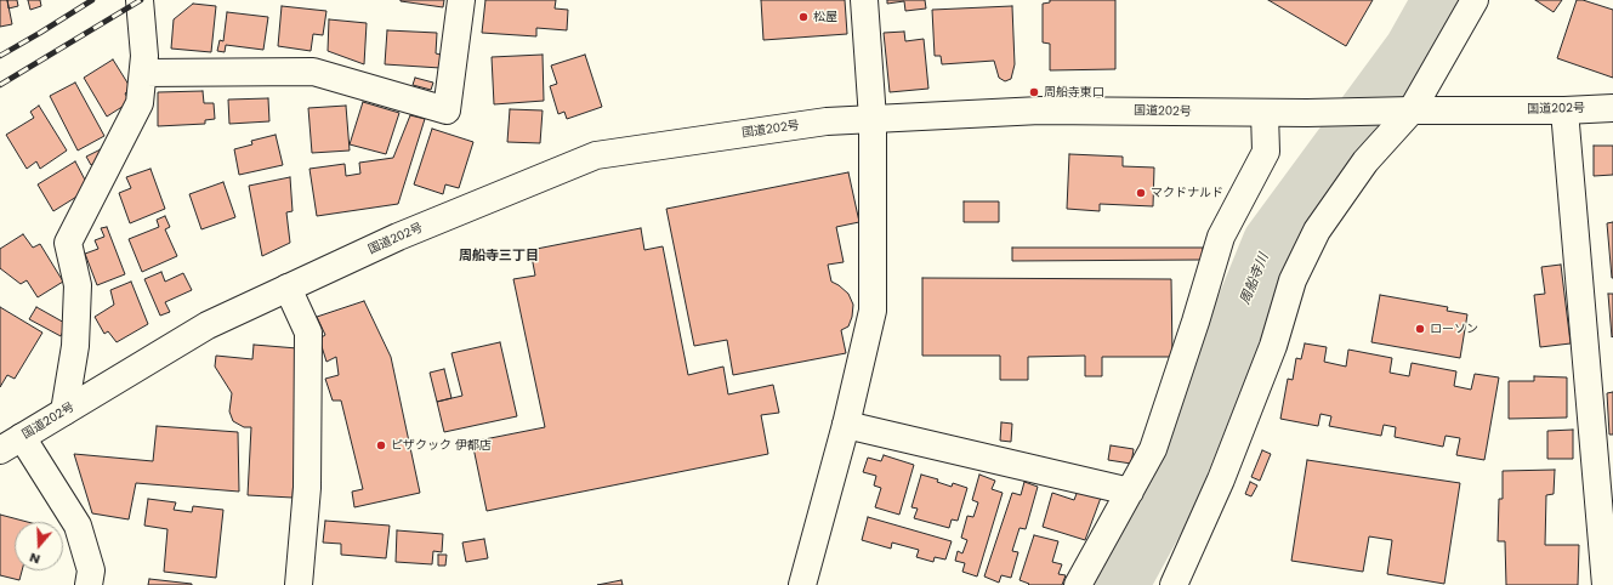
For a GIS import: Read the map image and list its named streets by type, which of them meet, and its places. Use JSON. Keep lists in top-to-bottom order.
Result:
{
  "streets": {
    "main road": ["国道202号"]
  },
  "districts": ["周船寺三丁目"],
  "water": ["周船寺川"],
  "places": [
    "松屋",
    "周船寺東口",
    "マクドナルド",
    "ローソン",
    "ピザクック 伊都店"
  ],
  "north": "bottom"
}
